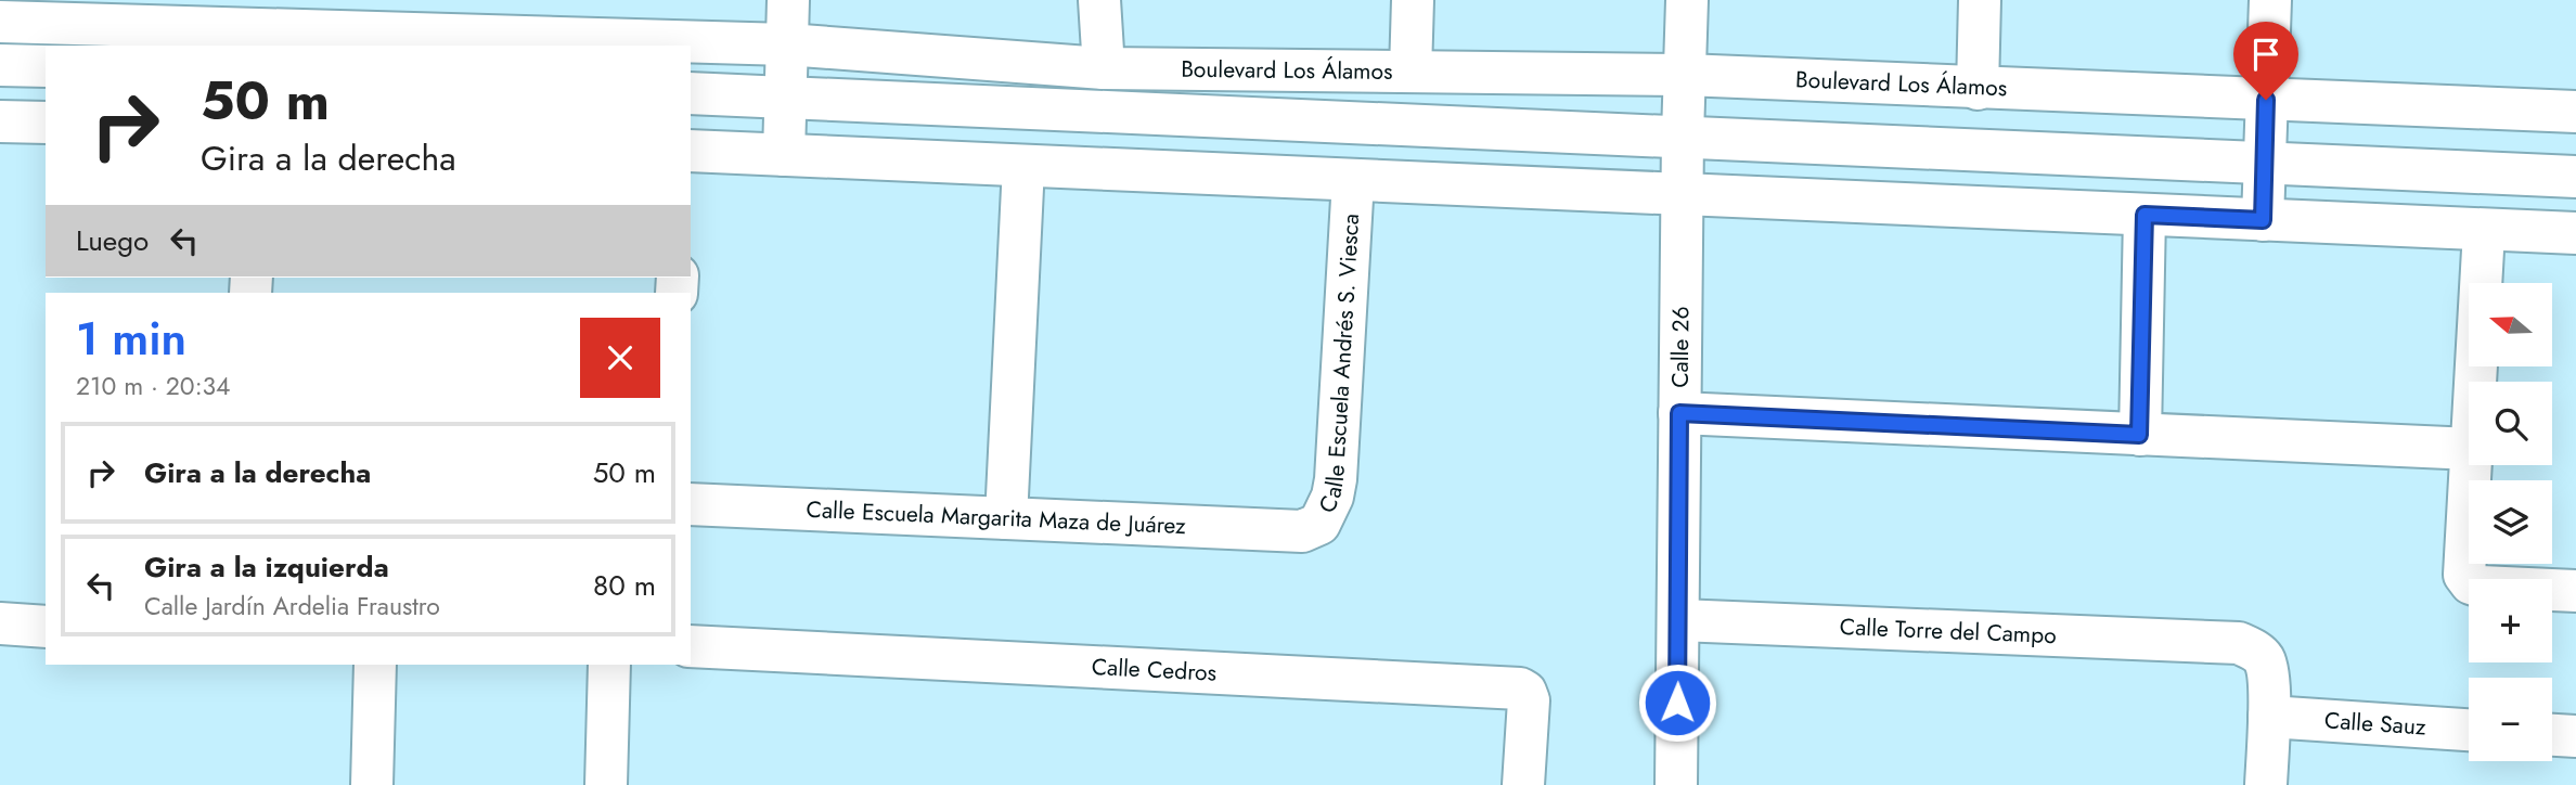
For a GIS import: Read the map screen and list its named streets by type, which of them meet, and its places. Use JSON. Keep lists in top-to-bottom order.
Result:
{
  "streets": {
    "street": [
      "Boulevard Los Álamos",
      "Calle 26",
      "Calle Escuela Andrés S. Viesca",
      "Calle Escuela Margarita Maza de Juárez",
      "Calle Torre del Campo",
      "Calle Cedros",
      "Calle Sauz"
    ]
  },
  "crossings": [
    ["Boulevard Los Álamos", "Calle 26"],
    ["Calle 26", "Calle Torre del Campo"],
    ["Calle Escuela Andrés S. Viesca", "Calle Escuela Margarita Maza de Juárez"],
    ["Calle Torre del Campo", "Calle Sauz"]
  ],
  "north": "left",
  "page": {
    "turn": ["50 m", "Gira a la derecha"],
    "then": "Luego",
    "map_buttons": ["+", "−"],
    "heading": ["1 min", "210 m · 20:34"],
    "list": [
      {
        "name": "Gira a la derecha",
        "value": "50 m"
      },
      {
        "name": "Gira a la izquierda",
        "note": "Calle Jardín Ardelia Fraustro",
        "value": "80 m"
      }
    ]
  }
}
